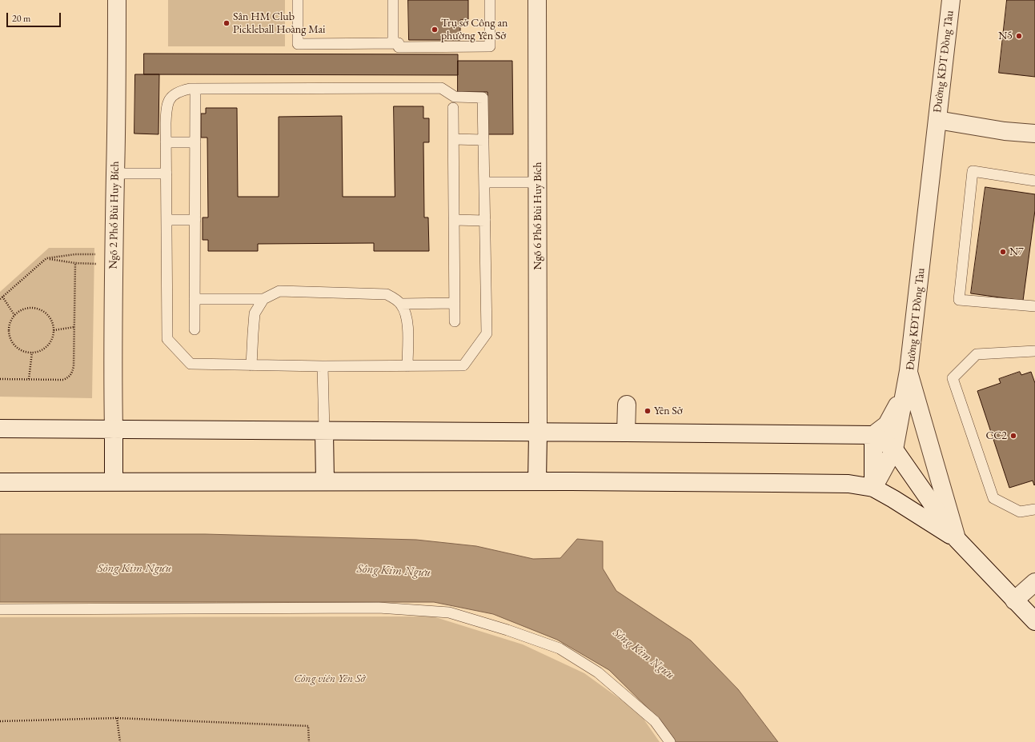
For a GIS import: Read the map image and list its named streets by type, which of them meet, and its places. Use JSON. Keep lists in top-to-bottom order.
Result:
{
  "streets": {
    "main road": ["Đường KĐT Đồng Tàu", "Ngõ 2 Phố Bùi Huy Bích", "Ngõ 6 Phố Bùi Huy Bích"]
  },
  "water": ["Sông Kim Ngưu"],
  "parks": ["Công viên Yên Sở"],
  "places": [
    "Sân HM Club Pickleball Hoàng Mai",
    "Trụ sở Công an phường Yên Sở",
    "N5",
    "N7",
    "Yên Sở",
    "CC2"
  ],
  "scale_bar": "20 m"
}
